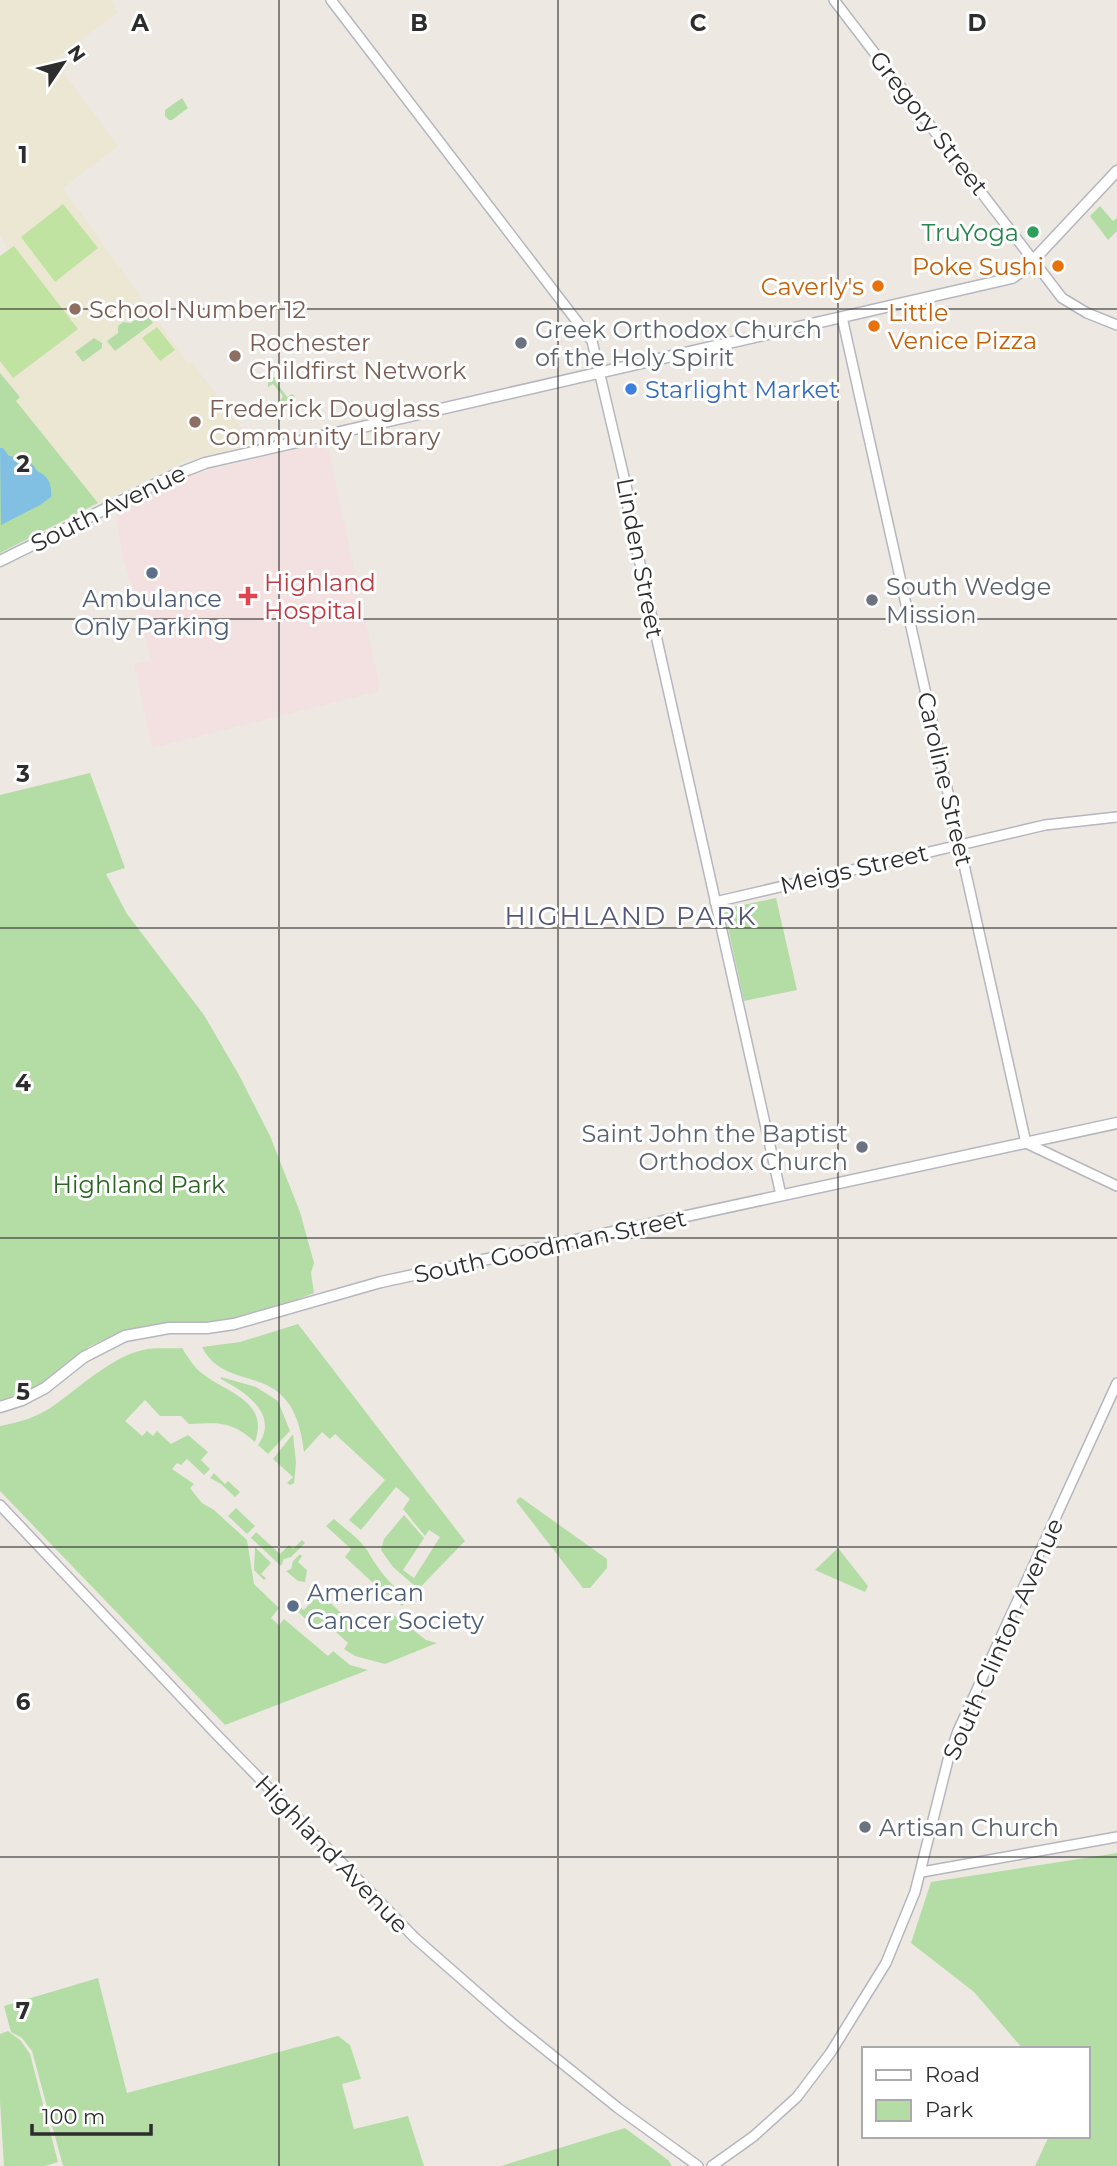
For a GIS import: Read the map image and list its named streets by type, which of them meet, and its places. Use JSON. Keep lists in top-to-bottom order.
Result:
{
  "streets": {
    "main road": ["South Avenue", "South Goodman Street"],
    "street": [
      "Gregory Street",
      "Linden Street",
      "Caroline Street",
      "Meigs Street",
      "South Clinton Avenue",
      "Highland Avenue"
    ]
  },
  "crossings": [
    ["Gregory Street", "South Avenue"],
    ["South Avenue", "Linden Street"],
    ["South Avenue", "Caroline Street"],
    ["Linden Street", "Meigs Street"],
    ["Linden Street", "South Goodman Street"],
    ["Caroline Street", "Meigs Street"],
    ["Caroline Street", "South Goodman Street"]
  ],
  "districts": ["HIGHLAND PARK"],
  "parks": ["Highland Park"],
  "places": {
    "other": [
      "TruYoga",
      "Poke Sushi",
      "Caverly's",
      "School Number 12",
      "Little Venice Pizza",
      "Greek Orthodox Church of the Holy Spirit",
      "Rochester Childfirst Network",
      "Starlight Market",
      "Frederick Douglass Community Library",
      "Ambulance Only Parking",
      "South Wedge Mission",
      "Saint John the Baptist Orthodox Church",
      "American Cancer Society",
      "Artisan Church"
    ],
    "health": ["Highland Hospital"]
  },
  "legend": ["Road", "Park"],
  "scale_bar": "100 m",
  "north": "top right",
  "grid": {
    "columns": [
      "A",
      "B",
      "C",
      "D"
    ],
    "rows": [
      "1",
      "2",
      "3",
      "4",
      "5",
      "6",
      "7"
    ]
  }
}
